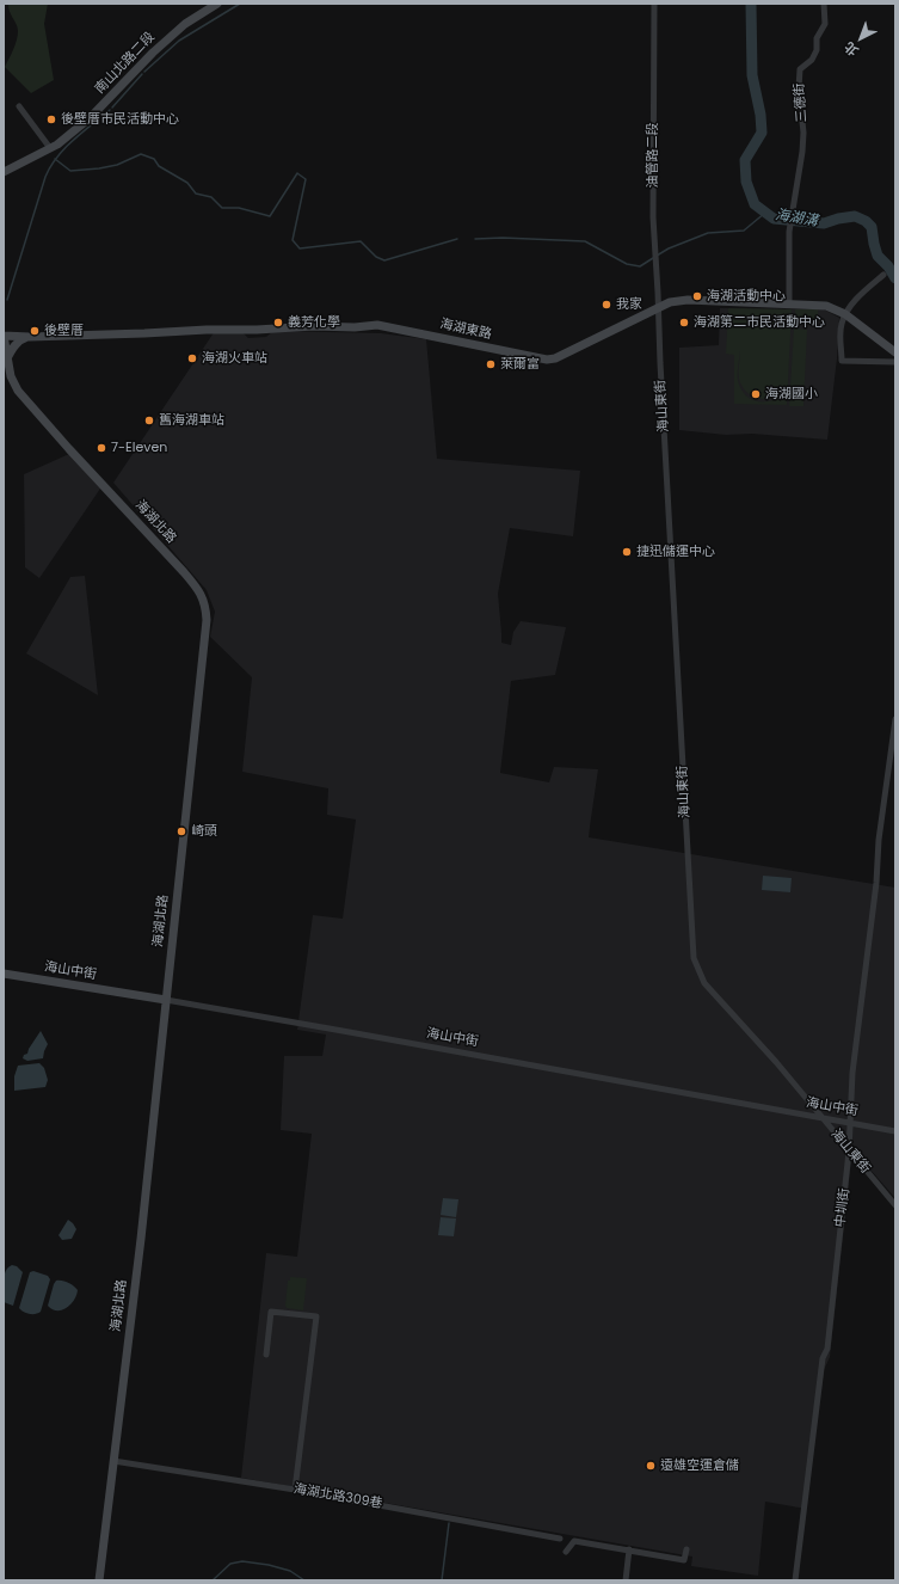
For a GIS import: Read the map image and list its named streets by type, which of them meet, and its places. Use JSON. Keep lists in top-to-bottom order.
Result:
{
  "streets": {
    "street": [
      "南山北路二段",
      "三德街",
      "油管路二段",
      "海湖東路",
      "海山東街",
      "海湖北路",
      "海山中街",
      "中圳街",
      "海湖北路309巷"
    ]
  },
  "crossings": [
    ["三德街", "海湖東路"],
    ["油管路二段", "海湖東路"],
    ["油管路二段", "海山東街"],
    ["海湖東路", "海山東街"],
    ["海湖東路", "海湖北路"],
    ["海山東街", "海山中街"],
    ["海山東街", "中圳街"],
    ["海湖北路", "海山中街"],
    ["海湖北路", "海湖北路309巷"],
    ["海山中街", "中圳街"]
  ],
  "water": ["海湖溝"],
  "places": [
    "後壁厝市民活動中心",
    "海湖活動中心",
    "我家",
    "義芳化學",
    "海湖第二市民活動中心",
    "後壁厝",
    "海湖火車站",
    "萊爾富",
    "海湖國小",
    "舊海湖車站",
    "7-Eleven",
    "捷迅儲運中心",
    "崎頭",
    "遠雄空運倉儲"
  ],
  "north": "bottom left"
}
